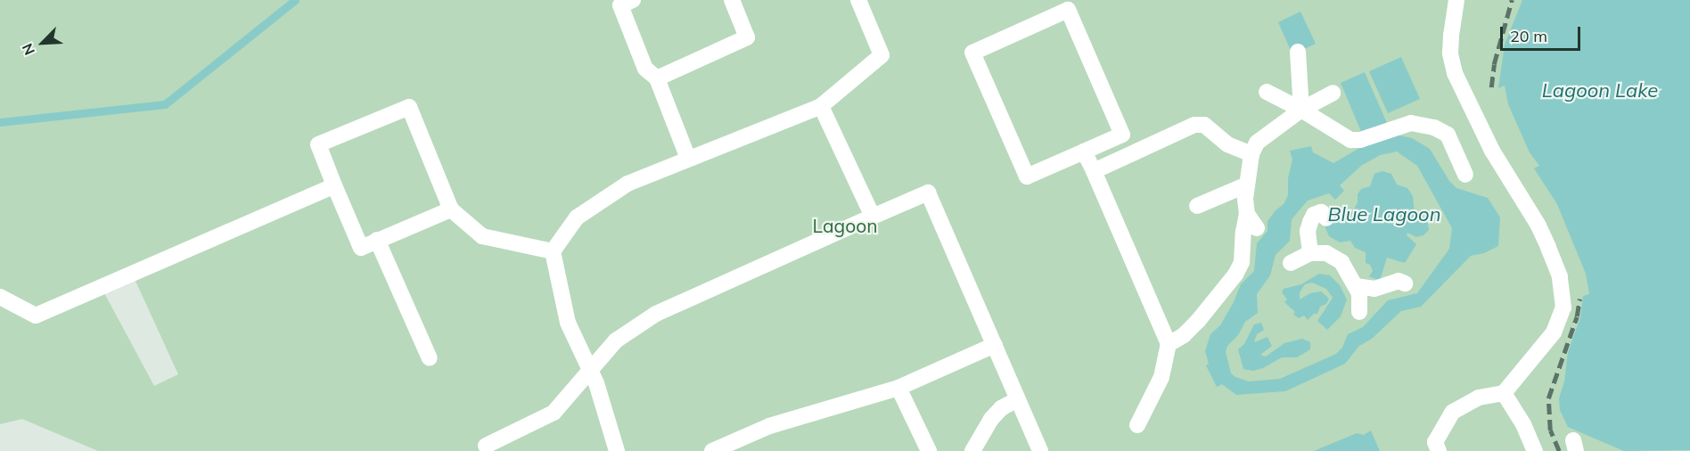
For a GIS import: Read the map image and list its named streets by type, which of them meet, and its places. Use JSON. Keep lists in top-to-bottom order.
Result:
{
  "water": ["Lagoon Lake", "Blue Lagoon"],
  "parks": ["Lagoon"],
  "scale_bar": "20 m",
  "north": "bottom left"
}
